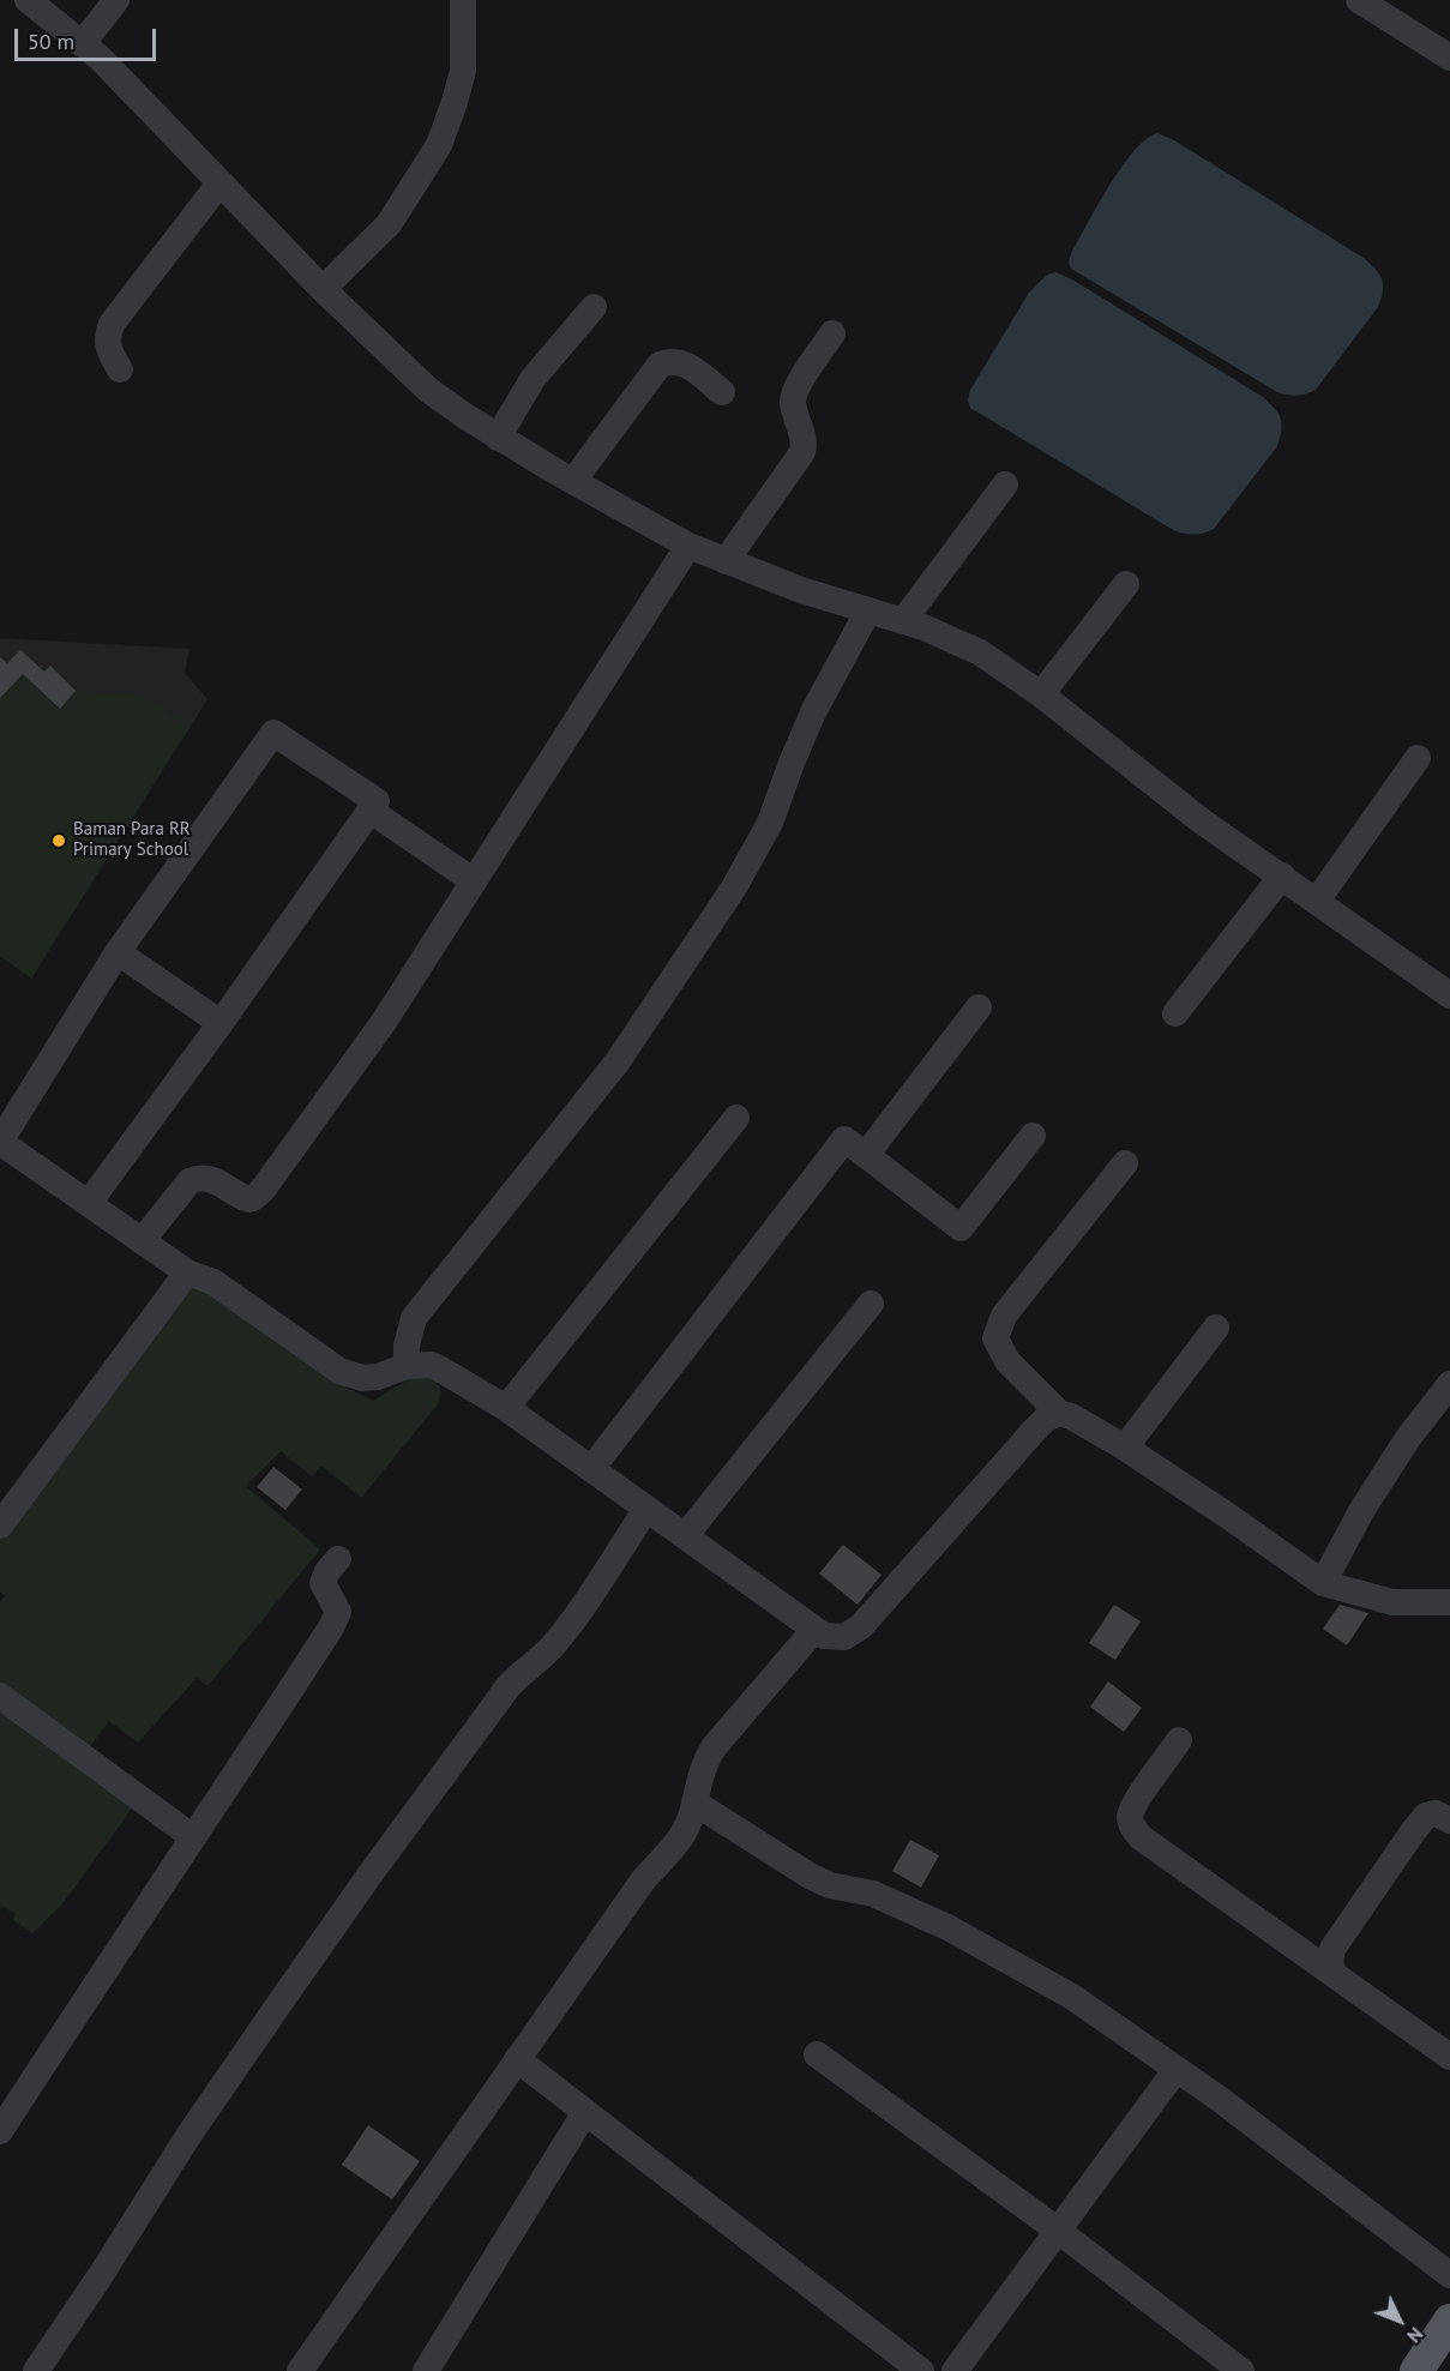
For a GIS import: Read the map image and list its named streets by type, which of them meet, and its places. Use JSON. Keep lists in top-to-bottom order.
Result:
{
  "places": ["Baman Para RR Primary School"],
  "scale_bar": "50 m",
  "north": "bottom right"
}
